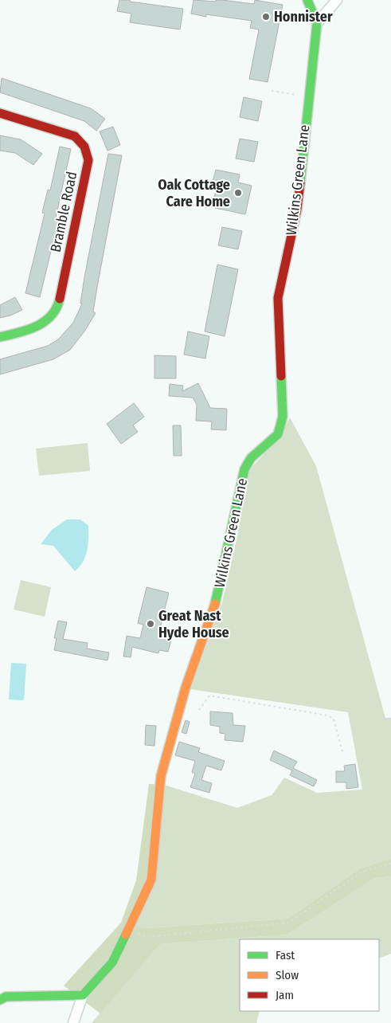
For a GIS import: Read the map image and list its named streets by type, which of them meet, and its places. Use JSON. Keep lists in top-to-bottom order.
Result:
{
  "streets": {
    "street": ["Wilkins Green Lane", "Bramble Road"]
  },
  "places": ["Honnister", "Oak Cottage Care Home", "Great Nast Hyde House"],
  "legend": ["Fast", "Slow", "Jam"]
}
